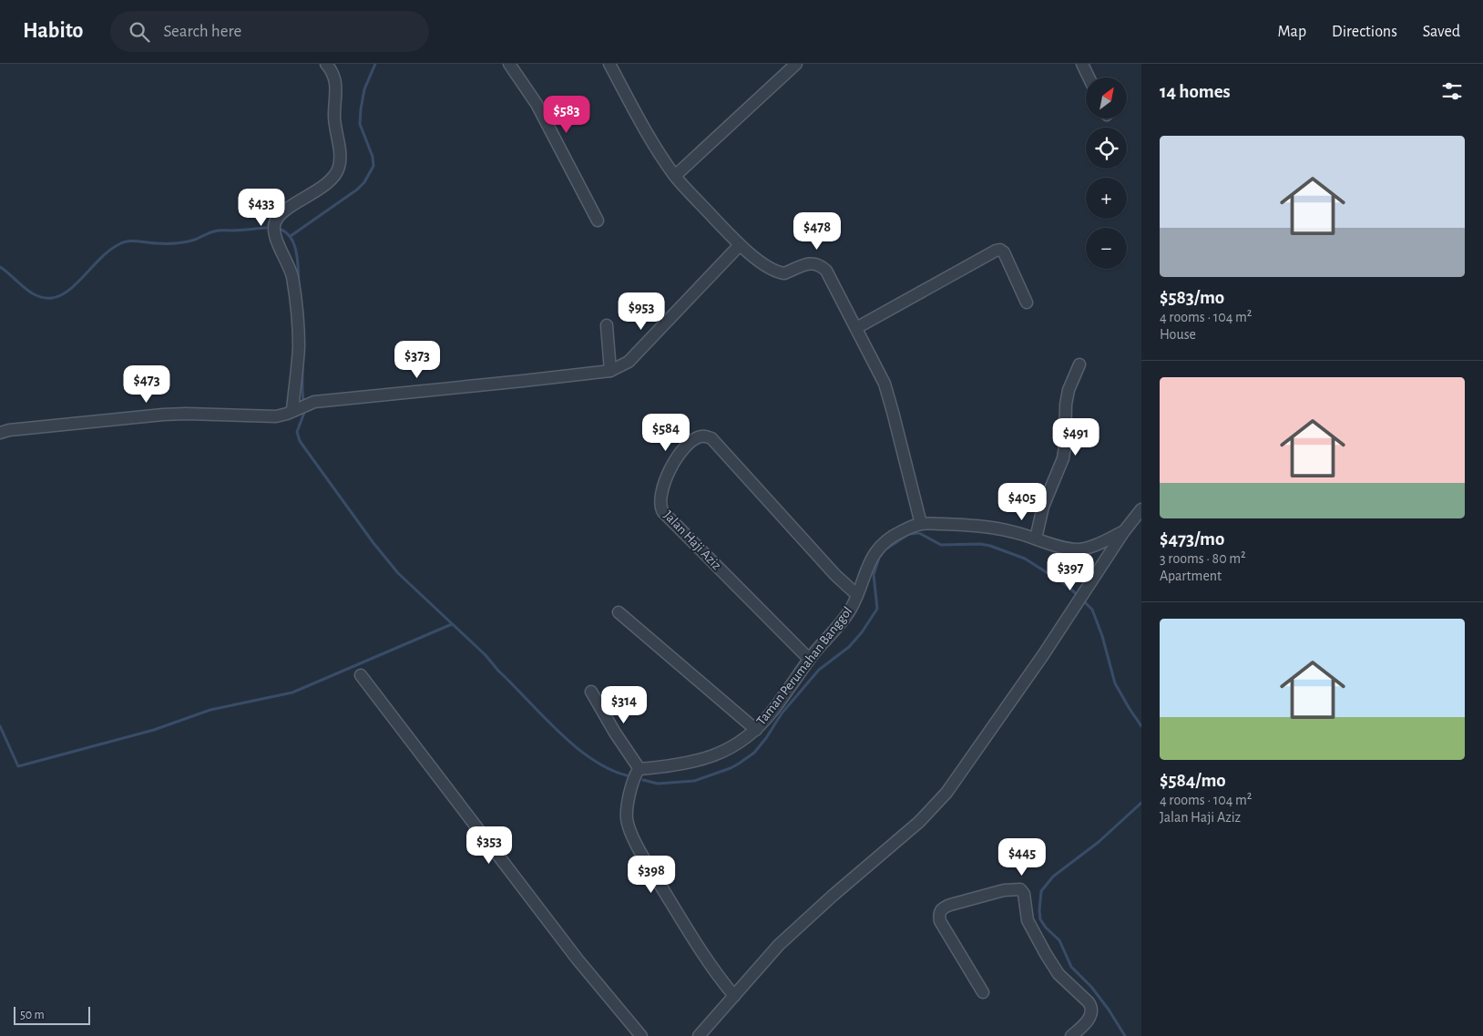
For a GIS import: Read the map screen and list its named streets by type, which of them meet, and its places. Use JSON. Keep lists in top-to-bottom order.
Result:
{
  "streets": {
    "street": ["Jalan Haji Aziz", "Taman Perumahan Banggol"]
  },
  "crossings": [
    ["Jalan Haji Aziz", "Taman Perumahan Banggol"]
  ],
  "scale_bar": "50 m",
  "north": "top right",
  "page": {
    "header": "Habito",
    "search": "Search here",
    "nav": ["Map", "Directions", "Saved"],
    "heading": "14 homes",
    "map_buttons": ["+", "−"],
    "price": [
      "$583",
      "$433",
      "$478",
      "$953",
      "$373",
      "$473",
      "$584",
      "$491",
      "$405",
      "$397",
      "$314",
      "$353",
      "$445",
      "$398"
    ],
    "list": [
      {
        "name": "$583/mo",
        "note": "4 rooms · 104 m² · House"
      },
      {
        "name": "$473/mo",
        "note": "3 rooms · 80 m² · Apartment"
      },
      {
        "name": "$584/mo",
        "note": "4 rooms · 104 m² · Jalan Haji Aziz"
      }
    ],
    "scale": "50 m"
  }
}
